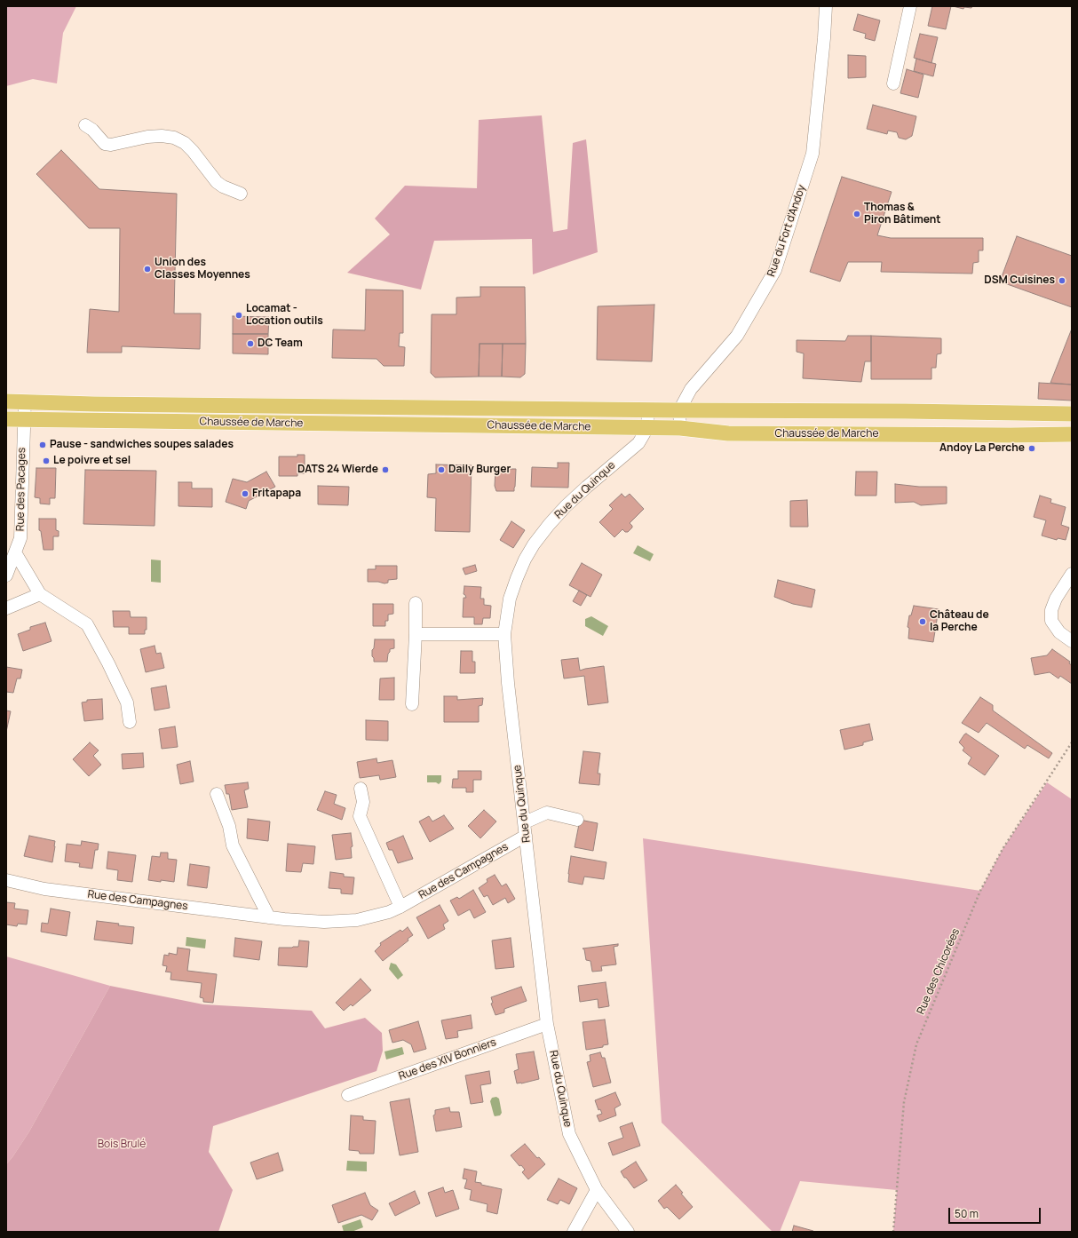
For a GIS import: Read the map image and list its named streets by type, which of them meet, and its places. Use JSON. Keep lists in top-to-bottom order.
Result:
{
  "streets": {
    "main road": ["Chaussée de Marche"],
    "street": [
      "Rue du Fort d'Andoy",
      "Rue des Pacages",
      "Rue du Quinque",
      "Rue des Campagnes",
      "Rue des XIV Bonniers"
    ],
    "path": ["Rue des Chicorées"]
  },
  "crossings": [
    ["Rue du Fort d'Andoy", "Chaussée de Marche"],
    ["Chaussée de Marche", "Rue des Pacages"],
    ["Chaussée de Marche", "Rue du Quinque"],
    ["Rue du Quinque", "Rue des Campagnes"],
    ["Rue du Quinque", "Rue des XIV Bonniers"]
  ],
  "parks": ["Bois Brulé"],
  "places": [
    "Thomas & Piron Bâtiment",
    "Union des Classes Moyennes",
    "DSM Cuisines",
    "Locamat - Location outils",
    "DC Team",
    "Pause - sandwiches soupes salades",
    "Andoy La Perche",
    "Le poivre et sel",
    "DATS 24 Wierde",
    "Daily Burger",
    "Fritapapa",
    "Château de la Perche"
  ],
  "scale_bar": "50 m"
}
